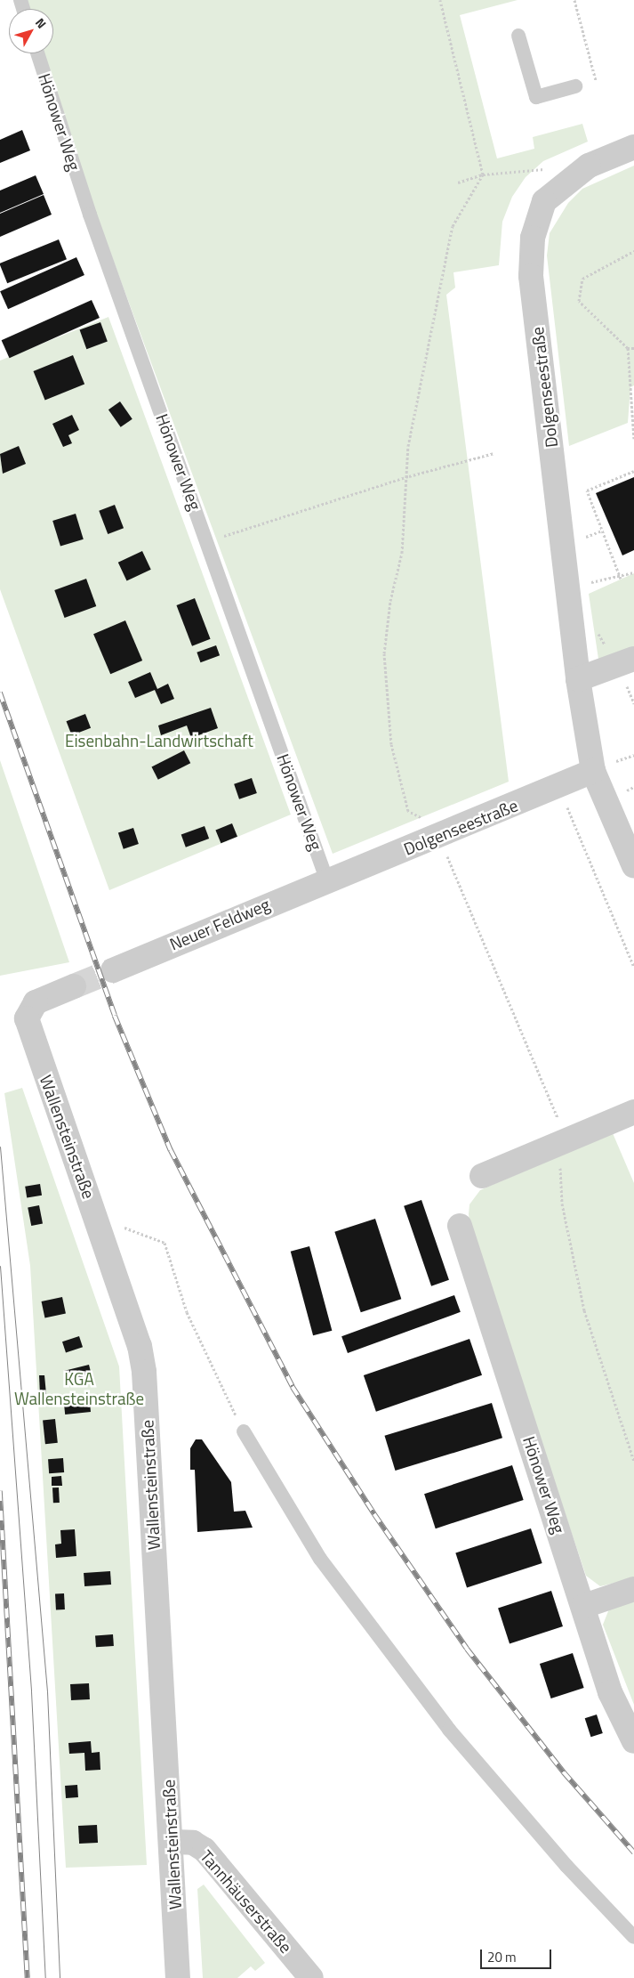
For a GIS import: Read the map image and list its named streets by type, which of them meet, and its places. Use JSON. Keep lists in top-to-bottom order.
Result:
{
  "streets": {
    "street": [
      "Hönower Weg",
      "Dolgenseestraße",
      "Neuer Feldweg",
      "Wallensteinstraße",
      "Tannhäuserstraße"
    ]
  },
  "crossings": [
    ["Hönower Weg", "Dolgenseestraße"],
    ["Hönower Weg", "Neuer Feldweg"],
    ["Dolgenseestraße", "Neuer Feldweg"],
    ["Wallensteinstraße", "Tannhäuserstraße"]
  ],
  "parks": ["Eisenbahn-Landwirtschaft", "KGA Wallensteinstraße"],
  "scale_bar": "20 m",
  "north": "top right"
}
